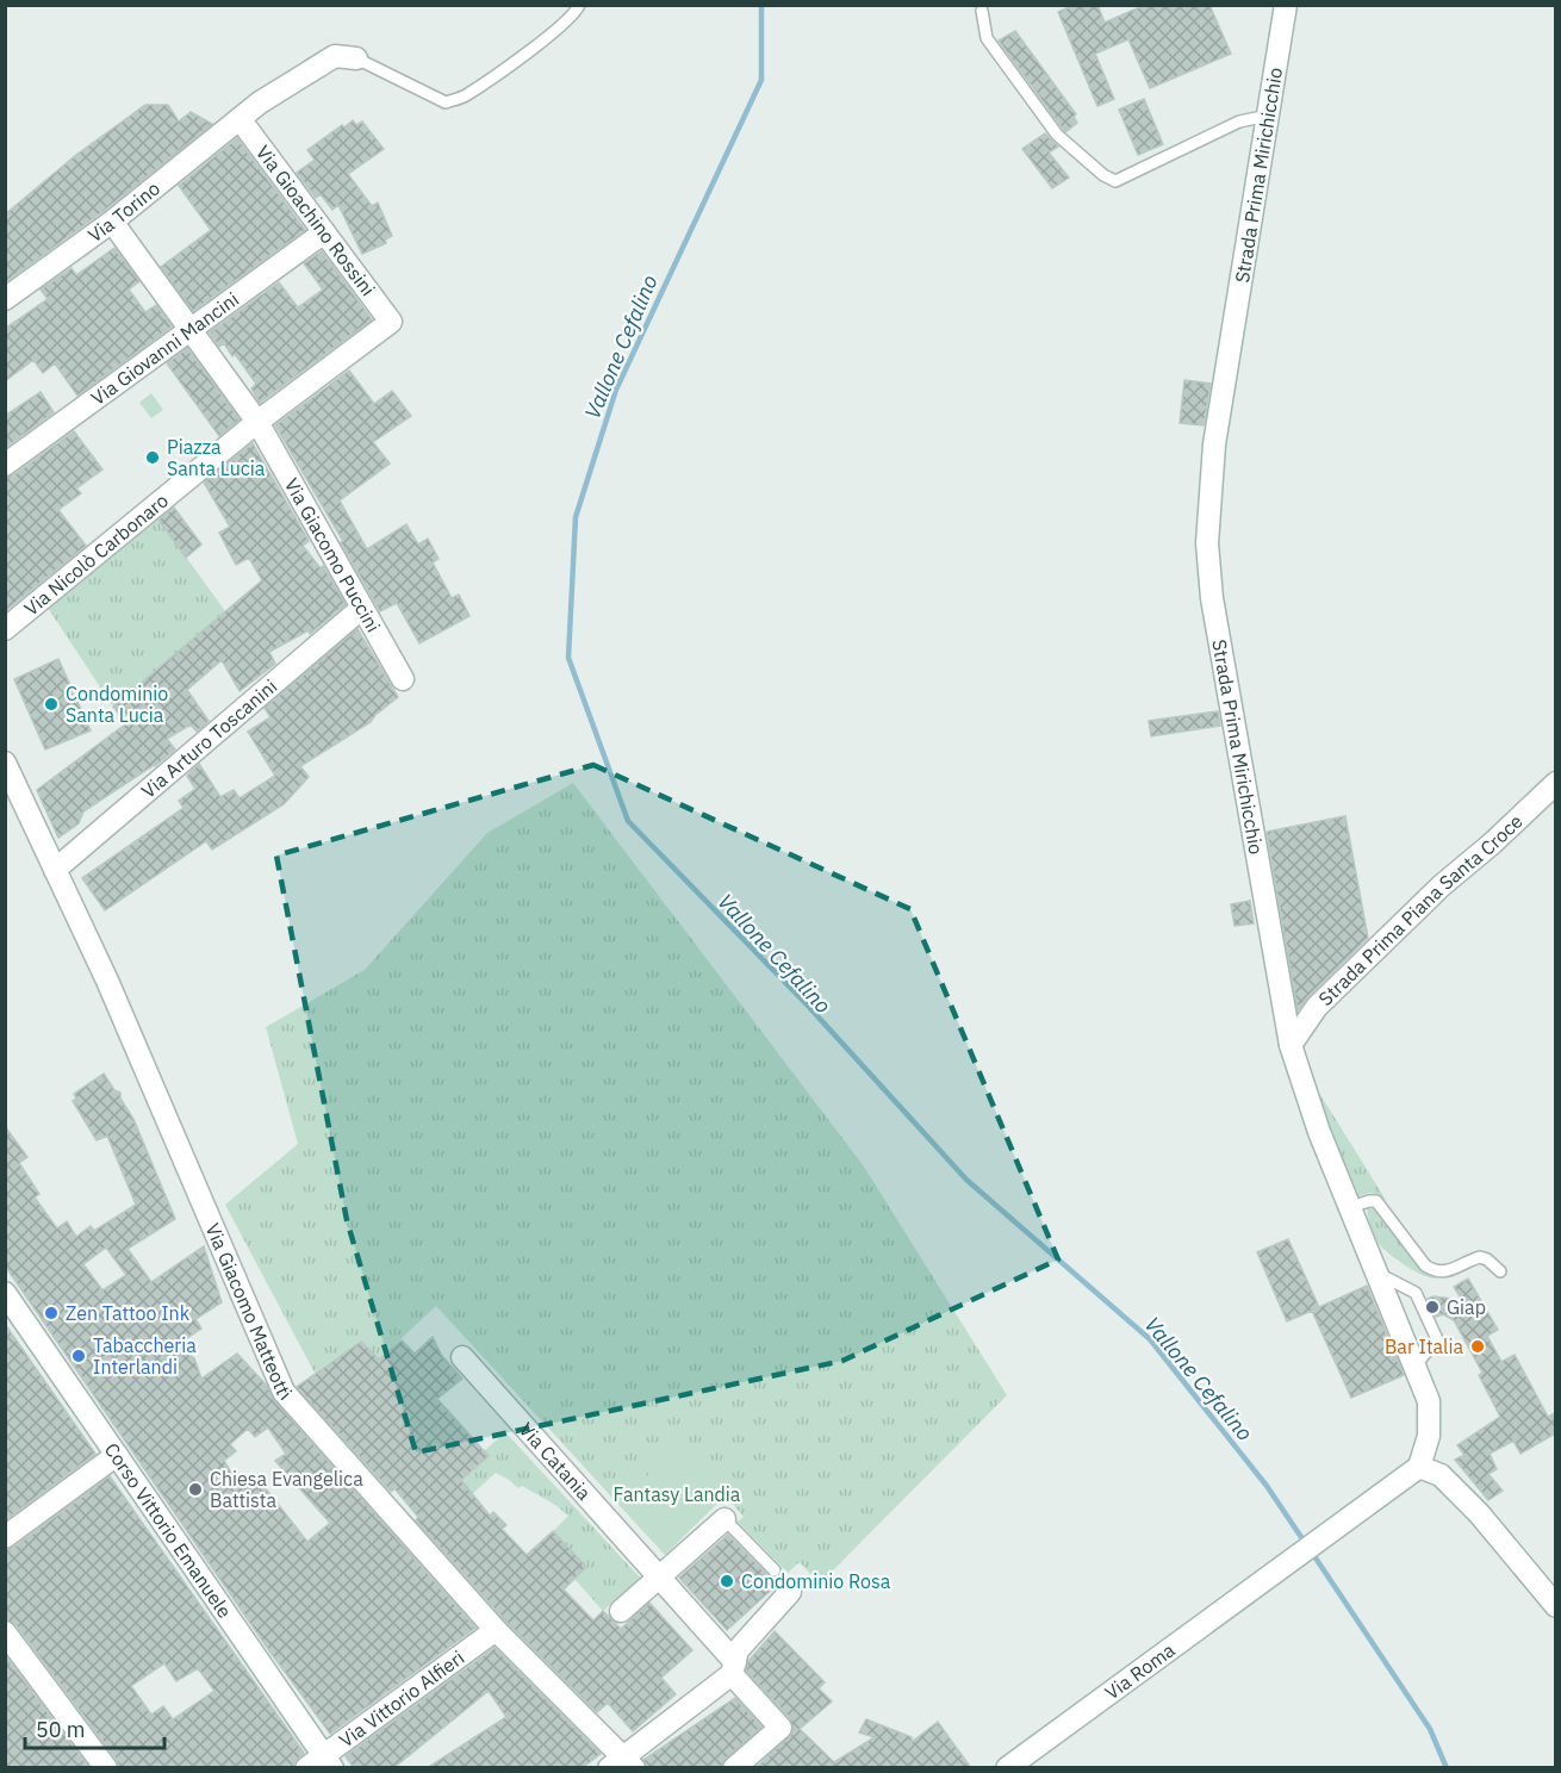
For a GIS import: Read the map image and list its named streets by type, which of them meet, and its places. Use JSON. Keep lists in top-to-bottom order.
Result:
{
  "streets": {
    "street": [
      "Strada Prima Mirichicchio",
      "Via Torino",
      "Via Gioachino Rossini",
      "Via Giovanni Mancini",
      "Via Nicolò Carbonaro",
      "Via Giacomo Puccini",
      "Via Arturo Toscanini",
      "Strada Prima Piana Santa Croce",
      "Via Giacomo Matteotti",
      "Via Catania",
      "Corso Vittorio Emanuele",
      "Via Roma",
      "Via Vittorio Alfieri"
    ]
  },
  "crossings": [
    ["Strada Prima Mirichicchio", "Strada Prima Piana Santa Croce"],
    ["Strada Prima Mirichicchio", "Via Roma"],
    ["Via Torino", "Via Gioachino Rossini"],
    ["Via Torino", "Via Giacomo Puccini"],
    ["Via Gioachino Rossini", "Via Giovanni Mancini"],
    ["Via Gioachino Rossini", "Via Nicolò Carbonaro"],
    ["Via Giovanni Mancini", "Via Giacomo Puccini"],
    ["Via Nicolò Carbonaro", "Via Giacomo Puccini"],
    ["Via Giacomo Puccini", "Via Arturo Toscanini"],
    ["Via Arturo Toscanini", "Via Giacomo Matteotti"],
    ["Via Giacomo Matteotti", "Via Vittorio Alfieri"],
    ["Corso Vittorio Emanuele", "Via Vittorio Alfieri"]
  ],
  "water": ["Vallone Cefalino"],
  "parks": ["Fantasy Landia"],
  "places": [
    "Piazza Santa Lucia",
    "Condominio Santa Lucia",
    "Giap",
    "Zen Tattoo Ink",
    "Bar Italia",
    "Tabaccheria Interlandi",
    "Chiesa Evangelica Battista",
    "Condominio Rosa"
  ],
  "scale_bar": "50 m"
}
